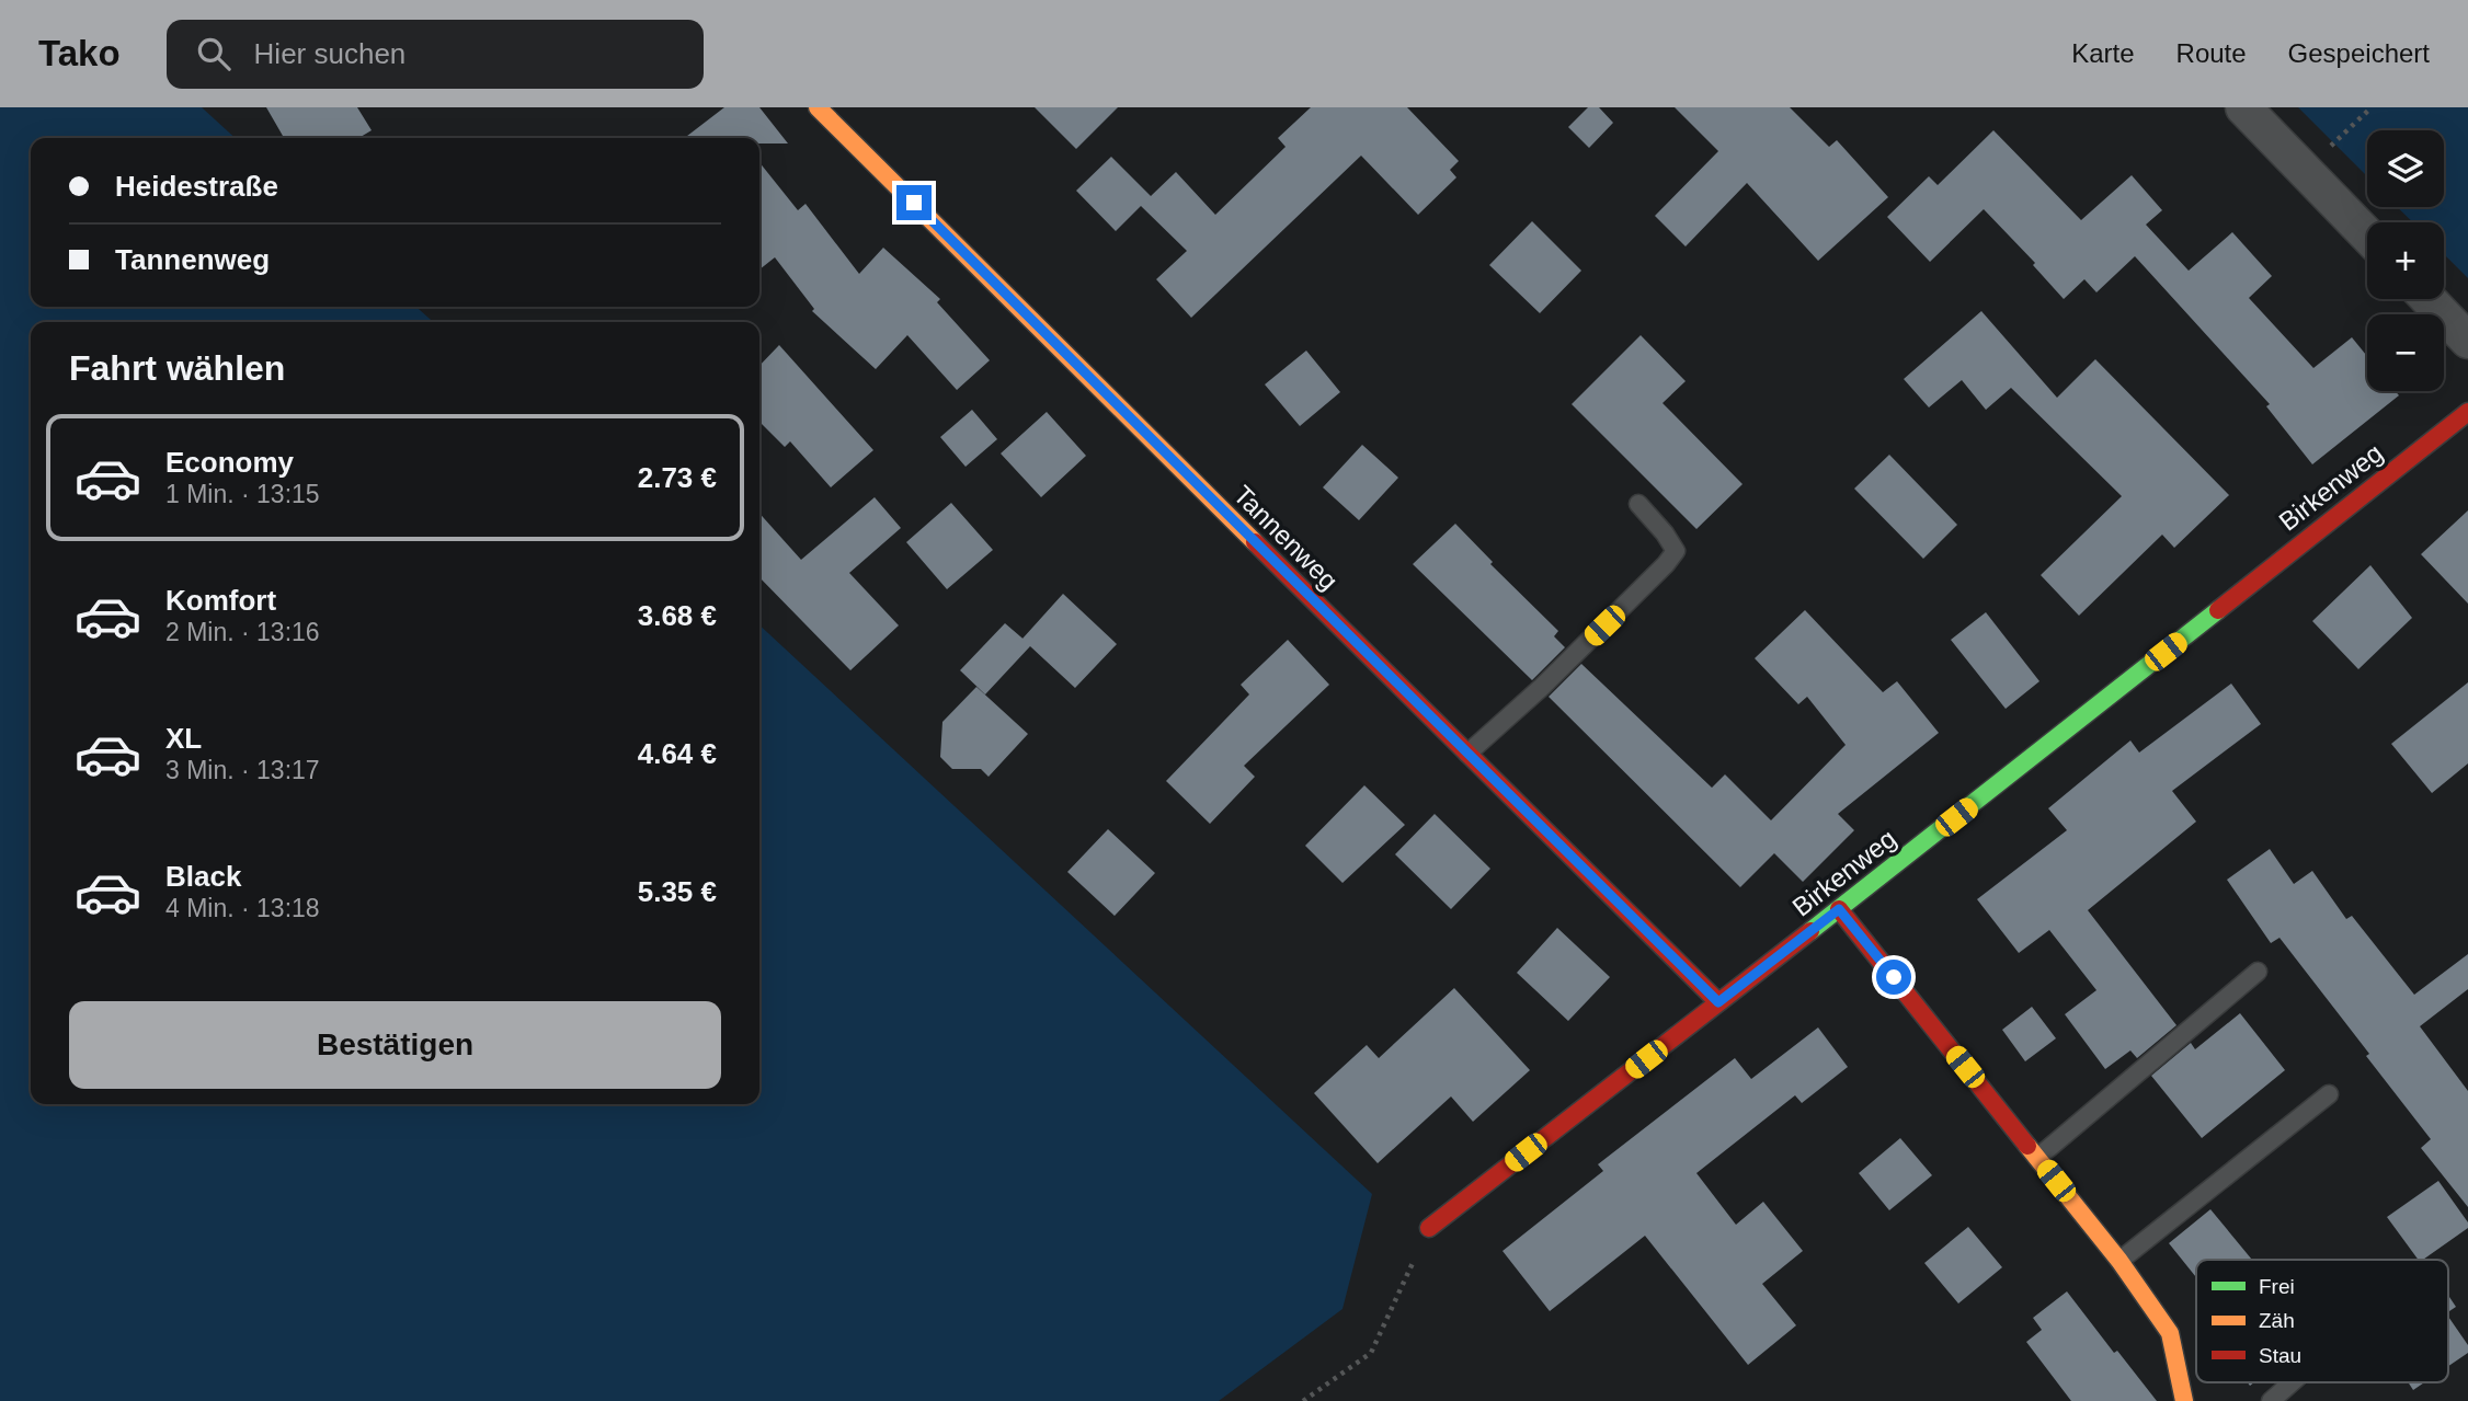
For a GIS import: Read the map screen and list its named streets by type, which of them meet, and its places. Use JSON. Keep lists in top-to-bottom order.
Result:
{
  "streets": {
    "street": ["Birkenweg", "Tannenweg"]
  },
  "crossings": [
    ["Birkenweg", "Tannenweg"]
  ],
  "legend": ["Frei", "Zäh", "Stau"],
  "page": {
    "header": "Tako",
    "search": "Hier suchen",
    "nav": ["Karte", "Route", "Gespeichert"],
    "map_buttons": ["+", "−"],
    "banner": ["Heidestraße", "Tannenweg"],
    "heading": "Fahrt wählen",
    "list": [
      {
        "name": "Economy",
        "note": "1 Min. · 13:15",
        "value": "2.73 €"
      },
      {
        "name": "Komfort",
        "note": "2 Min. · 13:16",
        "value": "3.68 €"
      },
      {
        "name": "XL",
        "note": "3 Min. · 13:17",
        "value": "4.64 €"
      },
      {
        "name": "Black",
        "note": "4 Min. · 13:18",
        "value": "5.35 €"
      }
    ],
    "buttons": "Bestätigen"
  }
}
